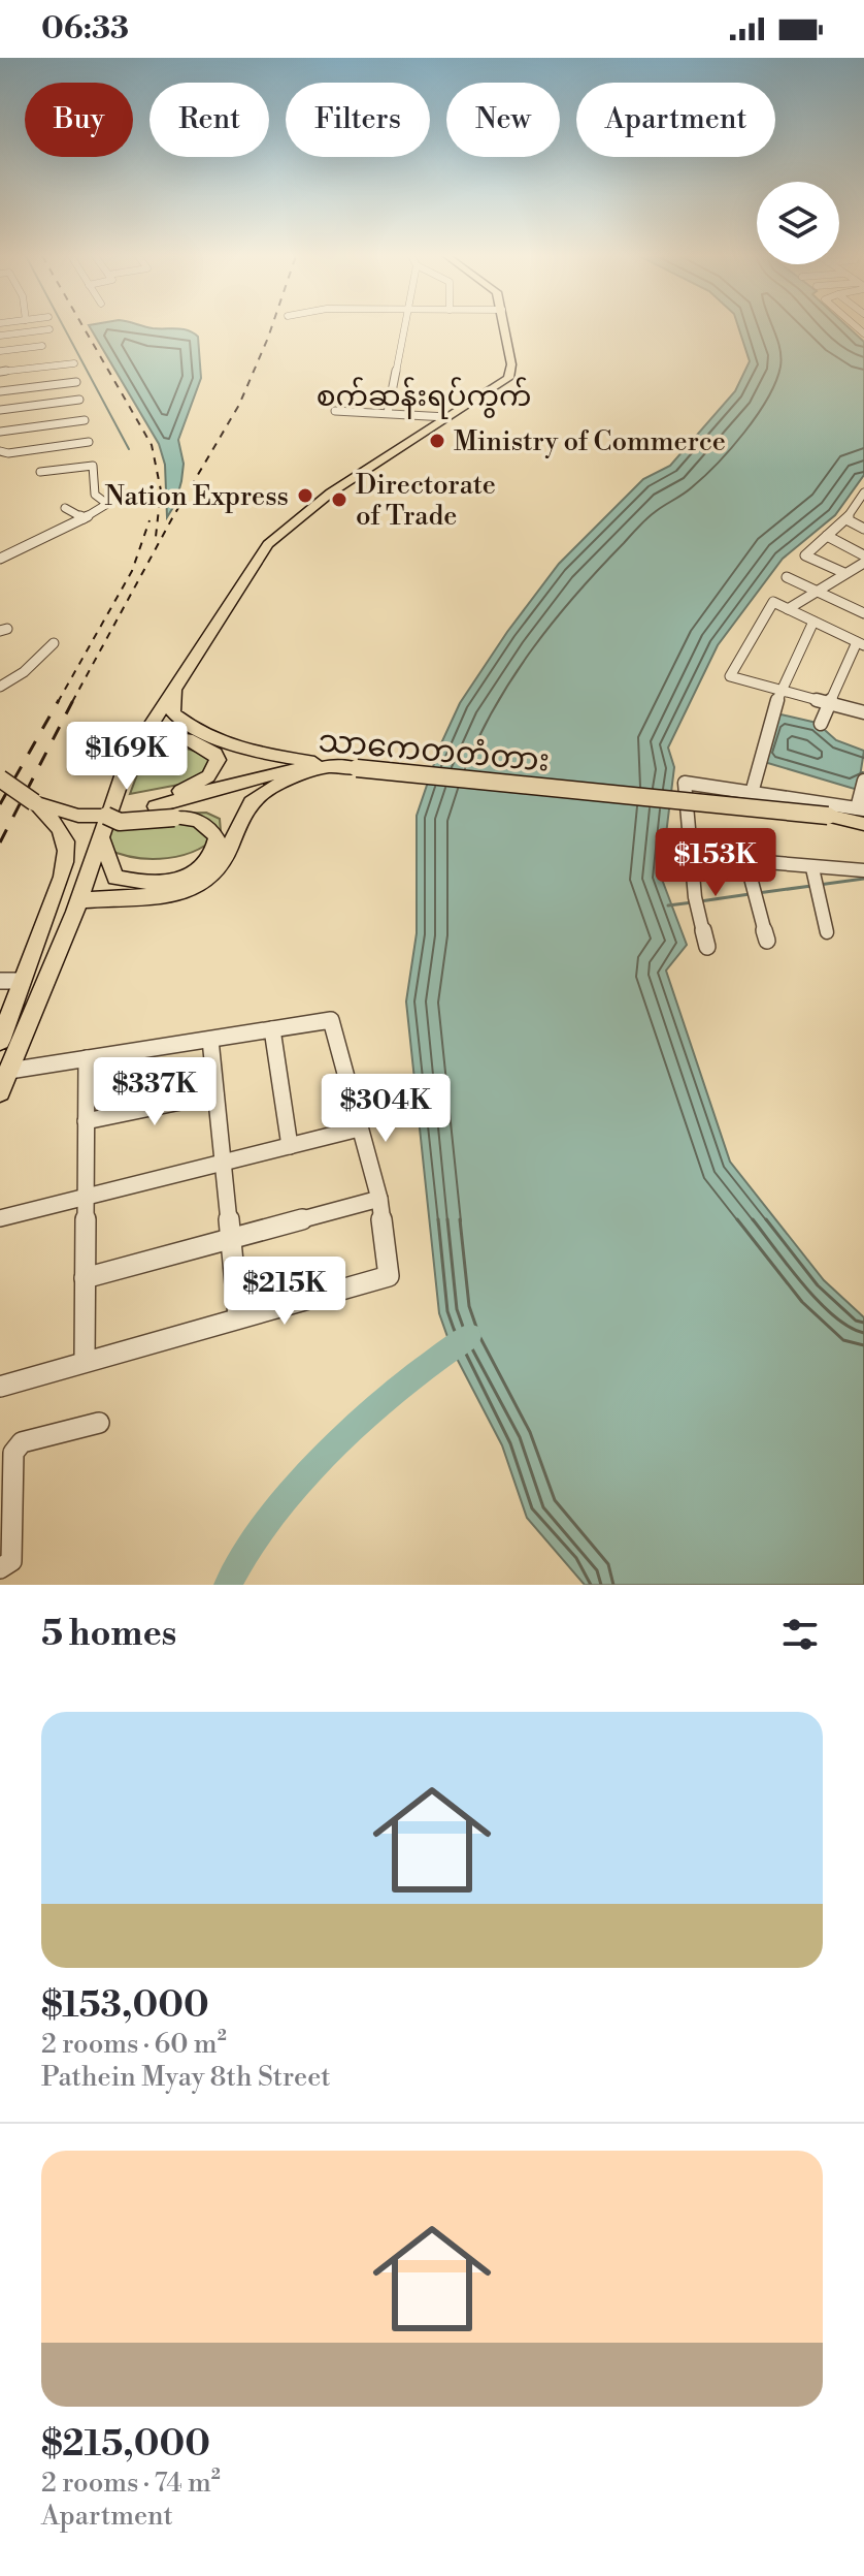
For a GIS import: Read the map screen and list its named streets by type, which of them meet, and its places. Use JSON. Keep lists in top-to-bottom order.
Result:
{
  "streets": {
    "main road": ["သာကေတတံတား"]
  },
  "districts": ["စက်ဆန်းရပ်ကွက်"],
  "places": ["Ministry of Commerce", "Nation Express", "Directorate of Trade"],
  "page": {
    "status": "06:33",
    "chip": [
      "Buy",
      "Rent",
      "Filters",
      "New",
      "Apartment"
    ],
    "price": [
      "$169K",
      "$153K",
      "$337K",
      "$304K",
      "$215K"
    ],
    "heading": "5 homes",
    "list": [
      {
        "name": "$153,000",
        "note": "2 rooms · 60 m² · Pathein Myay 8th Street"
      },
      {
        "name": "$215,000",
        "note": "2 rooms · 74 m² · Apartment"
      }
    ]
  }
}
